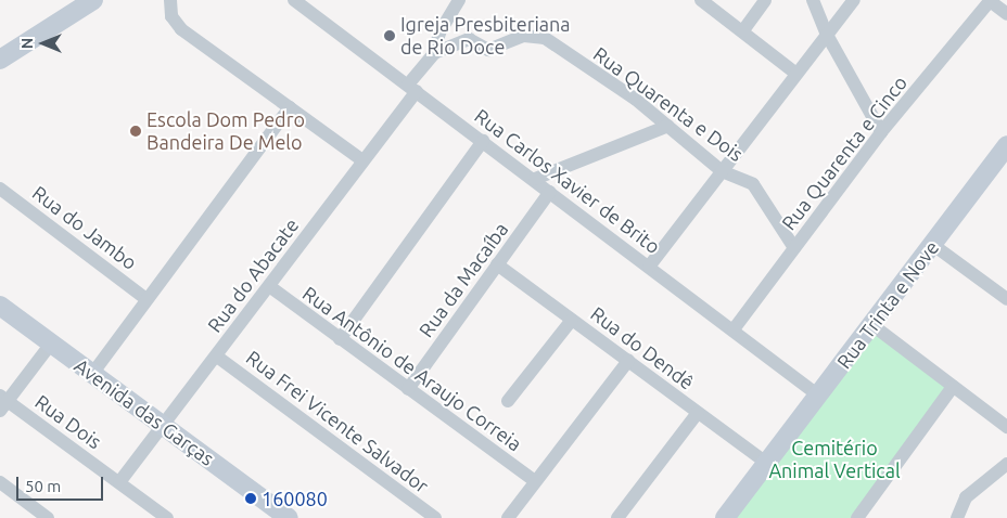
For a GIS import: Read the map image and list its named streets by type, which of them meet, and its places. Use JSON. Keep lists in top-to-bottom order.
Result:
{
  "streets": {
    "street": [
      "Rua Quarenta e Dois",
      "Rua Quarenta e Cinco",
      "Rua Carlos Xavier de Brito",
      "Rua do Jambo",
      "Rua do Abacate",
      "Rua da Macaíba",
      "Rua Trinta e Nove",
      "Rua do Dendê",
      "Rua Antônio de Araujo Correia",
      "Avenida das Garças",
      "Rua Dois",
      "Rua Frei Vicente Salvador"
    ]
  },
  "crossings": [
    ["Rua Quarenta e Dois", "Rua Quarenta e Cinco"],
    ["Rua Quarenta e Dois", "Rua do Abacate"],
    ["Rua Quarenta e Cinco", "Rua Carlos Xavier de Brito"],
    ["Rua Carlos Xavier de Brito", "Rua do Abacate"],
    ["Rua Carlos Xavier de Brito", "Rua da Macaíba"],
    ["Rua Carlos Xavier de Brito", "Rua Trinta e Nove"],
    ["Rua do Abacate", "Rua Antônio de Araujo Correia"],
    ["Rua do Abacate", "Avenida das Garças"],
    ["Rua do Abacate", "Rua Dois"],
    ["Rua do Abacate", "Rua Frei Vicente Salvador"],
    ["Rua da Macaíba", "Rua do Dendê"],
    ["Rua da Macaíba", "Rua Antônio de Araujo Correia"],
    ["Rua Trinta e Nove", "Rua do Dendê"]
  ],
  "parks": ["Cemitério Animal Vertical"],
  "places": ["Igreja Presbiteriana de Rio Doce", "Escola Dom Pedro Bandeira De Melo", "160080"],
  "scale_bar": "50 m",
  "north": "left"
}
